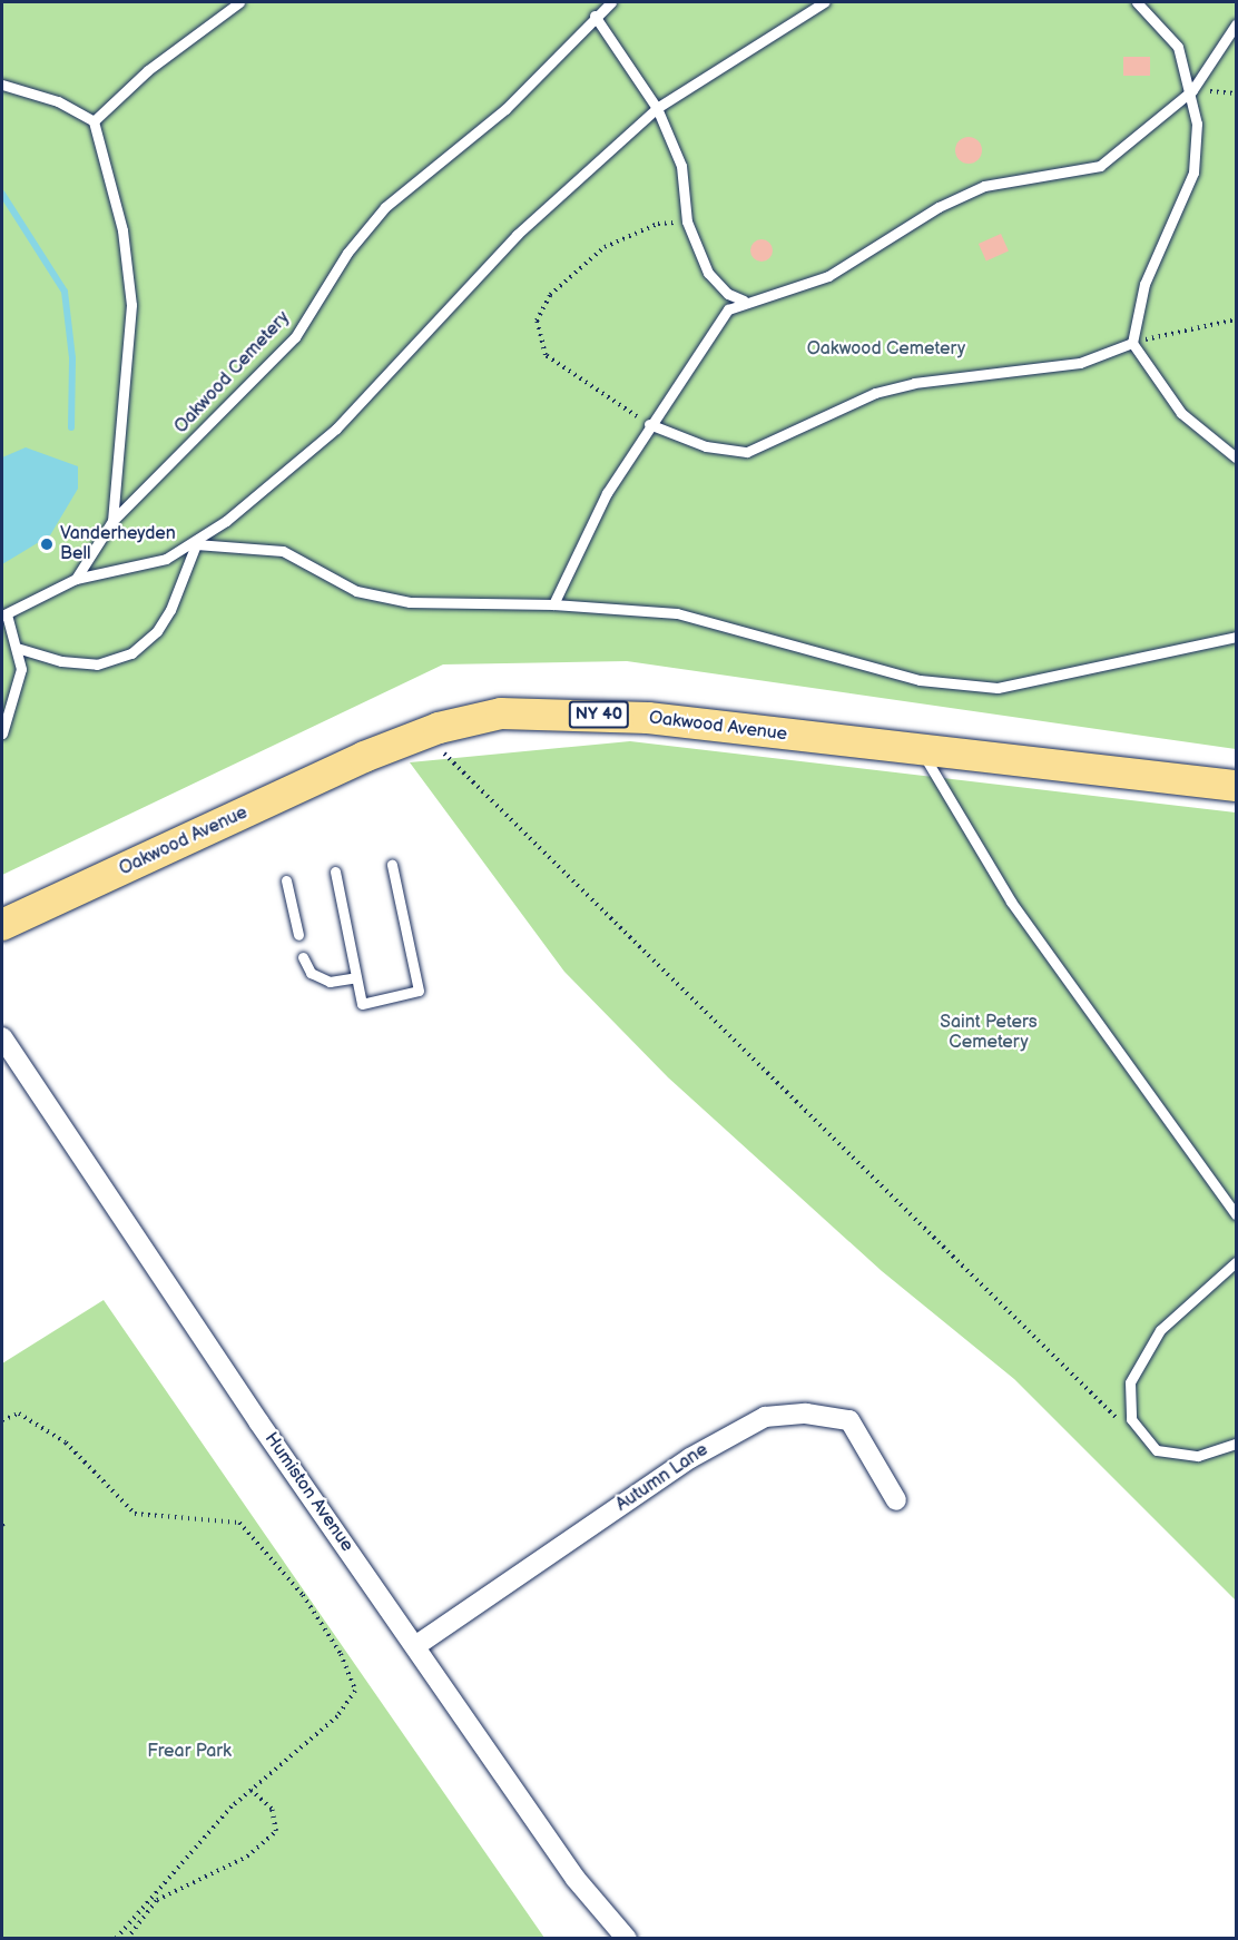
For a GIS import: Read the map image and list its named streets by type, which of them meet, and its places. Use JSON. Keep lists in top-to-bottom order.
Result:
{
  "streets": {
    "main road": ["NY 40", "Oakwood Avenue"],
    "street": ["Autumn Lane", "Humiston Avenue"],
    "lane": ["Oakwood Cemetery"]
  },
  "crossings": [
    ["Autumn Lane", "Humiston Avenue"]
  ],
  "parks": ["Oakwood Cemetery", "Saint Peters Cemetery", "Frear Park"],
  "places": ["Vanderheyden Bell"]
}
